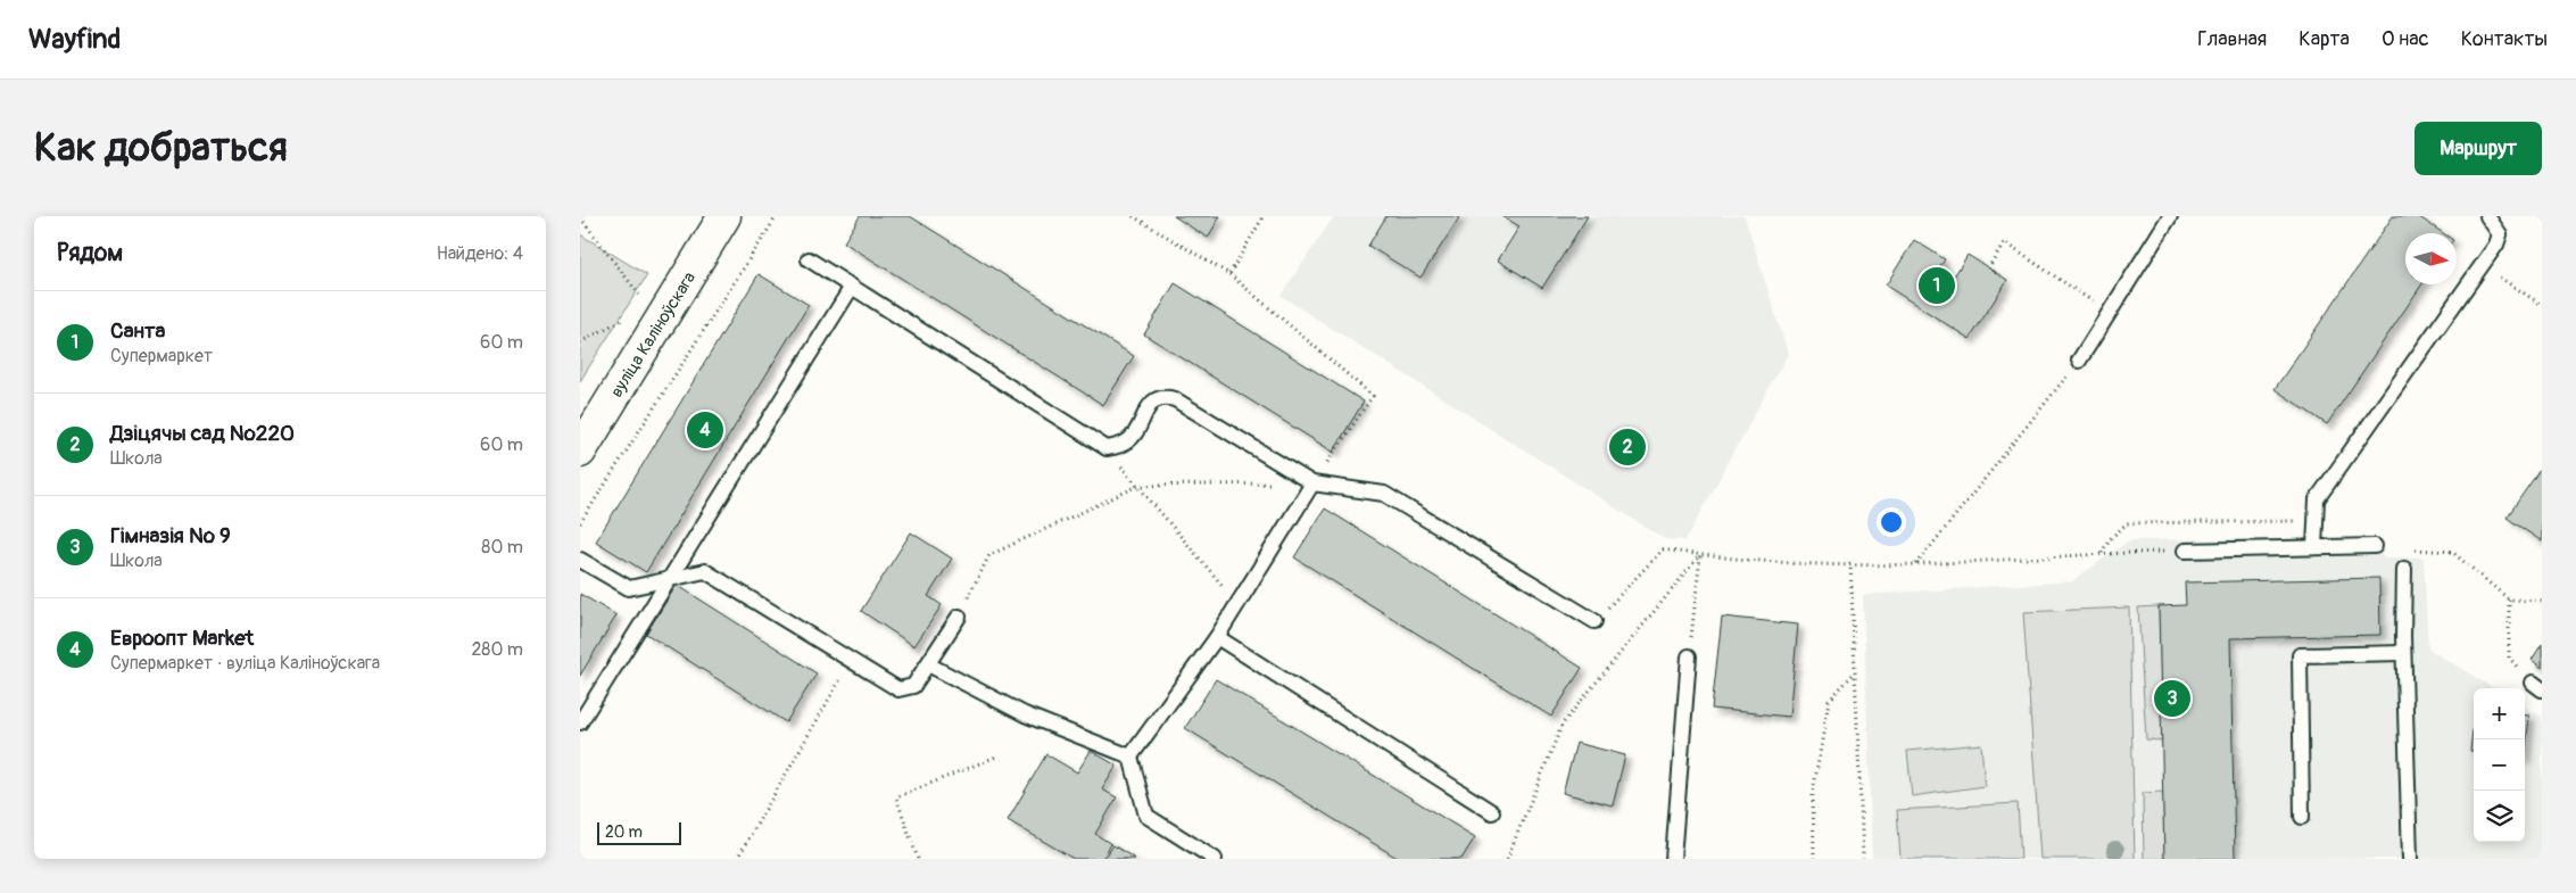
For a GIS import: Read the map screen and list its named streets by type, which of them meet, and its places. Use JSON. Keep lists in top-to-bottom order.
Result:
{
  "streets": {
    "main road": ["вуліца Каліноўскага"]
  },
  "scale_bar": "20 m",
  "north": "right",
  "page": {
    "header": "Wayfind",
    "nav": [
      "Главная",
      "Карта",
      "О нас",
      "Контакты"
    ],
    "buttons": "Маршрут",
    "title": "Как добраться",
    "heading": ["Рядом", "Найдено: 4"],
    "pins": [
      "1",
      "4",
      "2",
      "3"
    ],
    "list": [
      {
        "mark": "1",
        "name": "Санта",
        "note": "Супермаркет",
        "value": "60 m"
      },
      {
        "mark": "2",
        "name": "Дзіцячы сад №220",
        "note": "Школа",
        "value": "60 m"
      },
      {
        "mark": "3",
        "name": "Гімназія № 9",
        "note": "Школа",
        "value": "80 m"
      },
      {
        "mark": "4",
        "name": "Евроопт Market",
        "note": "Супермаркет · вуліца Каліноўскага",
        "value": "280 m"
      }
    ],
    "map_buttons": ["+", "−"],
    "scale": "20 m"
  }
}
